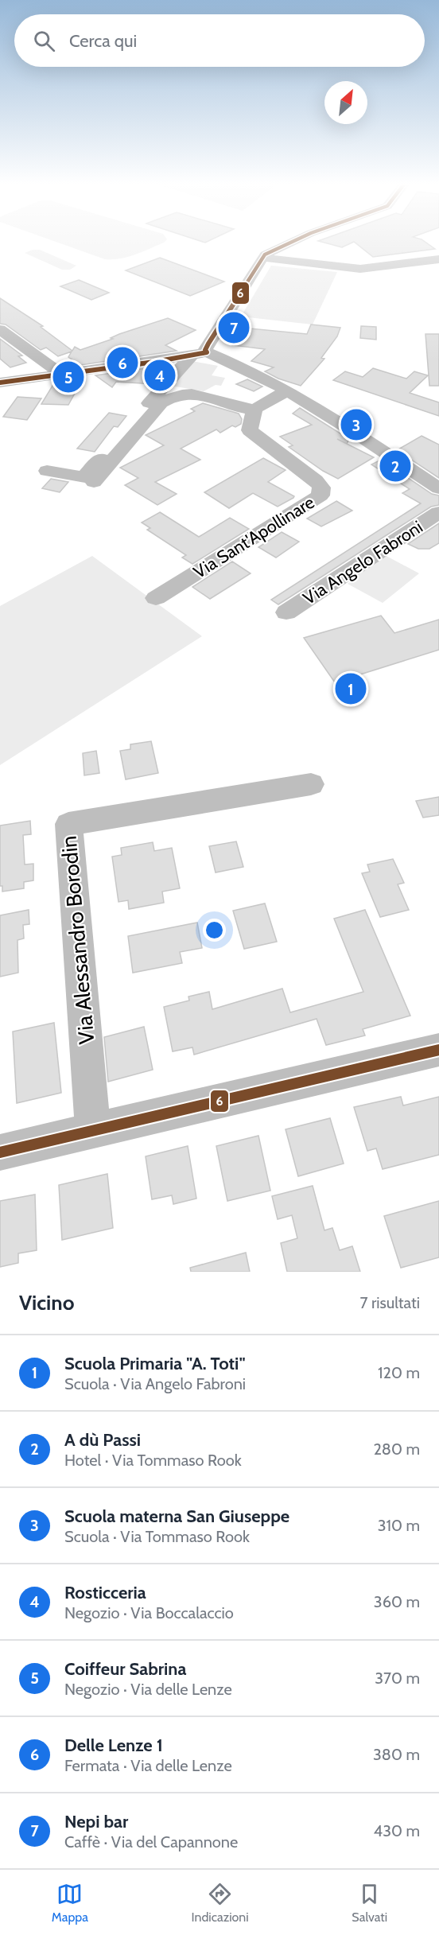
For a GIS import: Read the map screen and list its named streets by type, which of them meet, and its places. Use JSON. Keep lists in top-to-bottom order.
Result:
{
  "streets": {
    "street": ["Via Sant'Apollinare", "Via Angelo Fabroni", "Via Alessandro Borodin"]
  },
  "lines": ["transit line 6"],
  "north": "top right",
  "page": {
    "search": "Cerca qui",
    "pins": [
      "7",
      "6",
      "4",
      "5",
      "3",
      "2",
      "1"
    ],
    "heading": ["Vicino", "7 risultati"],
    "list": [
      {
        "mark": "1",
        "name": "Scuola Primaria \"A. Toti\"",
        "note": "Scuola · Via Angelo Fabroni",
        "value": "120 m"
      },
      {
        "mark": "2",
        "name": "A dù Passi",
        "note": "Hotel · Via Tommaso Rook",
        "value": "280 m"
      },
      {
        "mark": "3",
        "name": "Scuola materna San Giuseppe",
        "note": "Scuola · Via Tommaso Rook",
        "value": "310 m"
      },
      {
        "mark": "4",
        "name": "Rosticceria",
        "note": "Negozio · Via Boccalaccio",
        "value": "360 m"
      },
      {
        "mark": "5",
        "name": "Coiffeur Sabrina",
        "note": "Negozio · Via delle Lenze",
        "value": "370 m"
      },
      {
        "mark": "6",
        "name": "Delle Lenze 1",
        "note": "Fermata · Via delle Lenze",
        "value": "380 m"
      },
      {
        "mark": "7",
        "name": "Nepi bar",
        "note": "Caffè · Via del Capannone",
        "value": "430 m"
      }
    ],
    "nav": ["Mappa", "Indicazioni", "Salvati"]
  }
}
